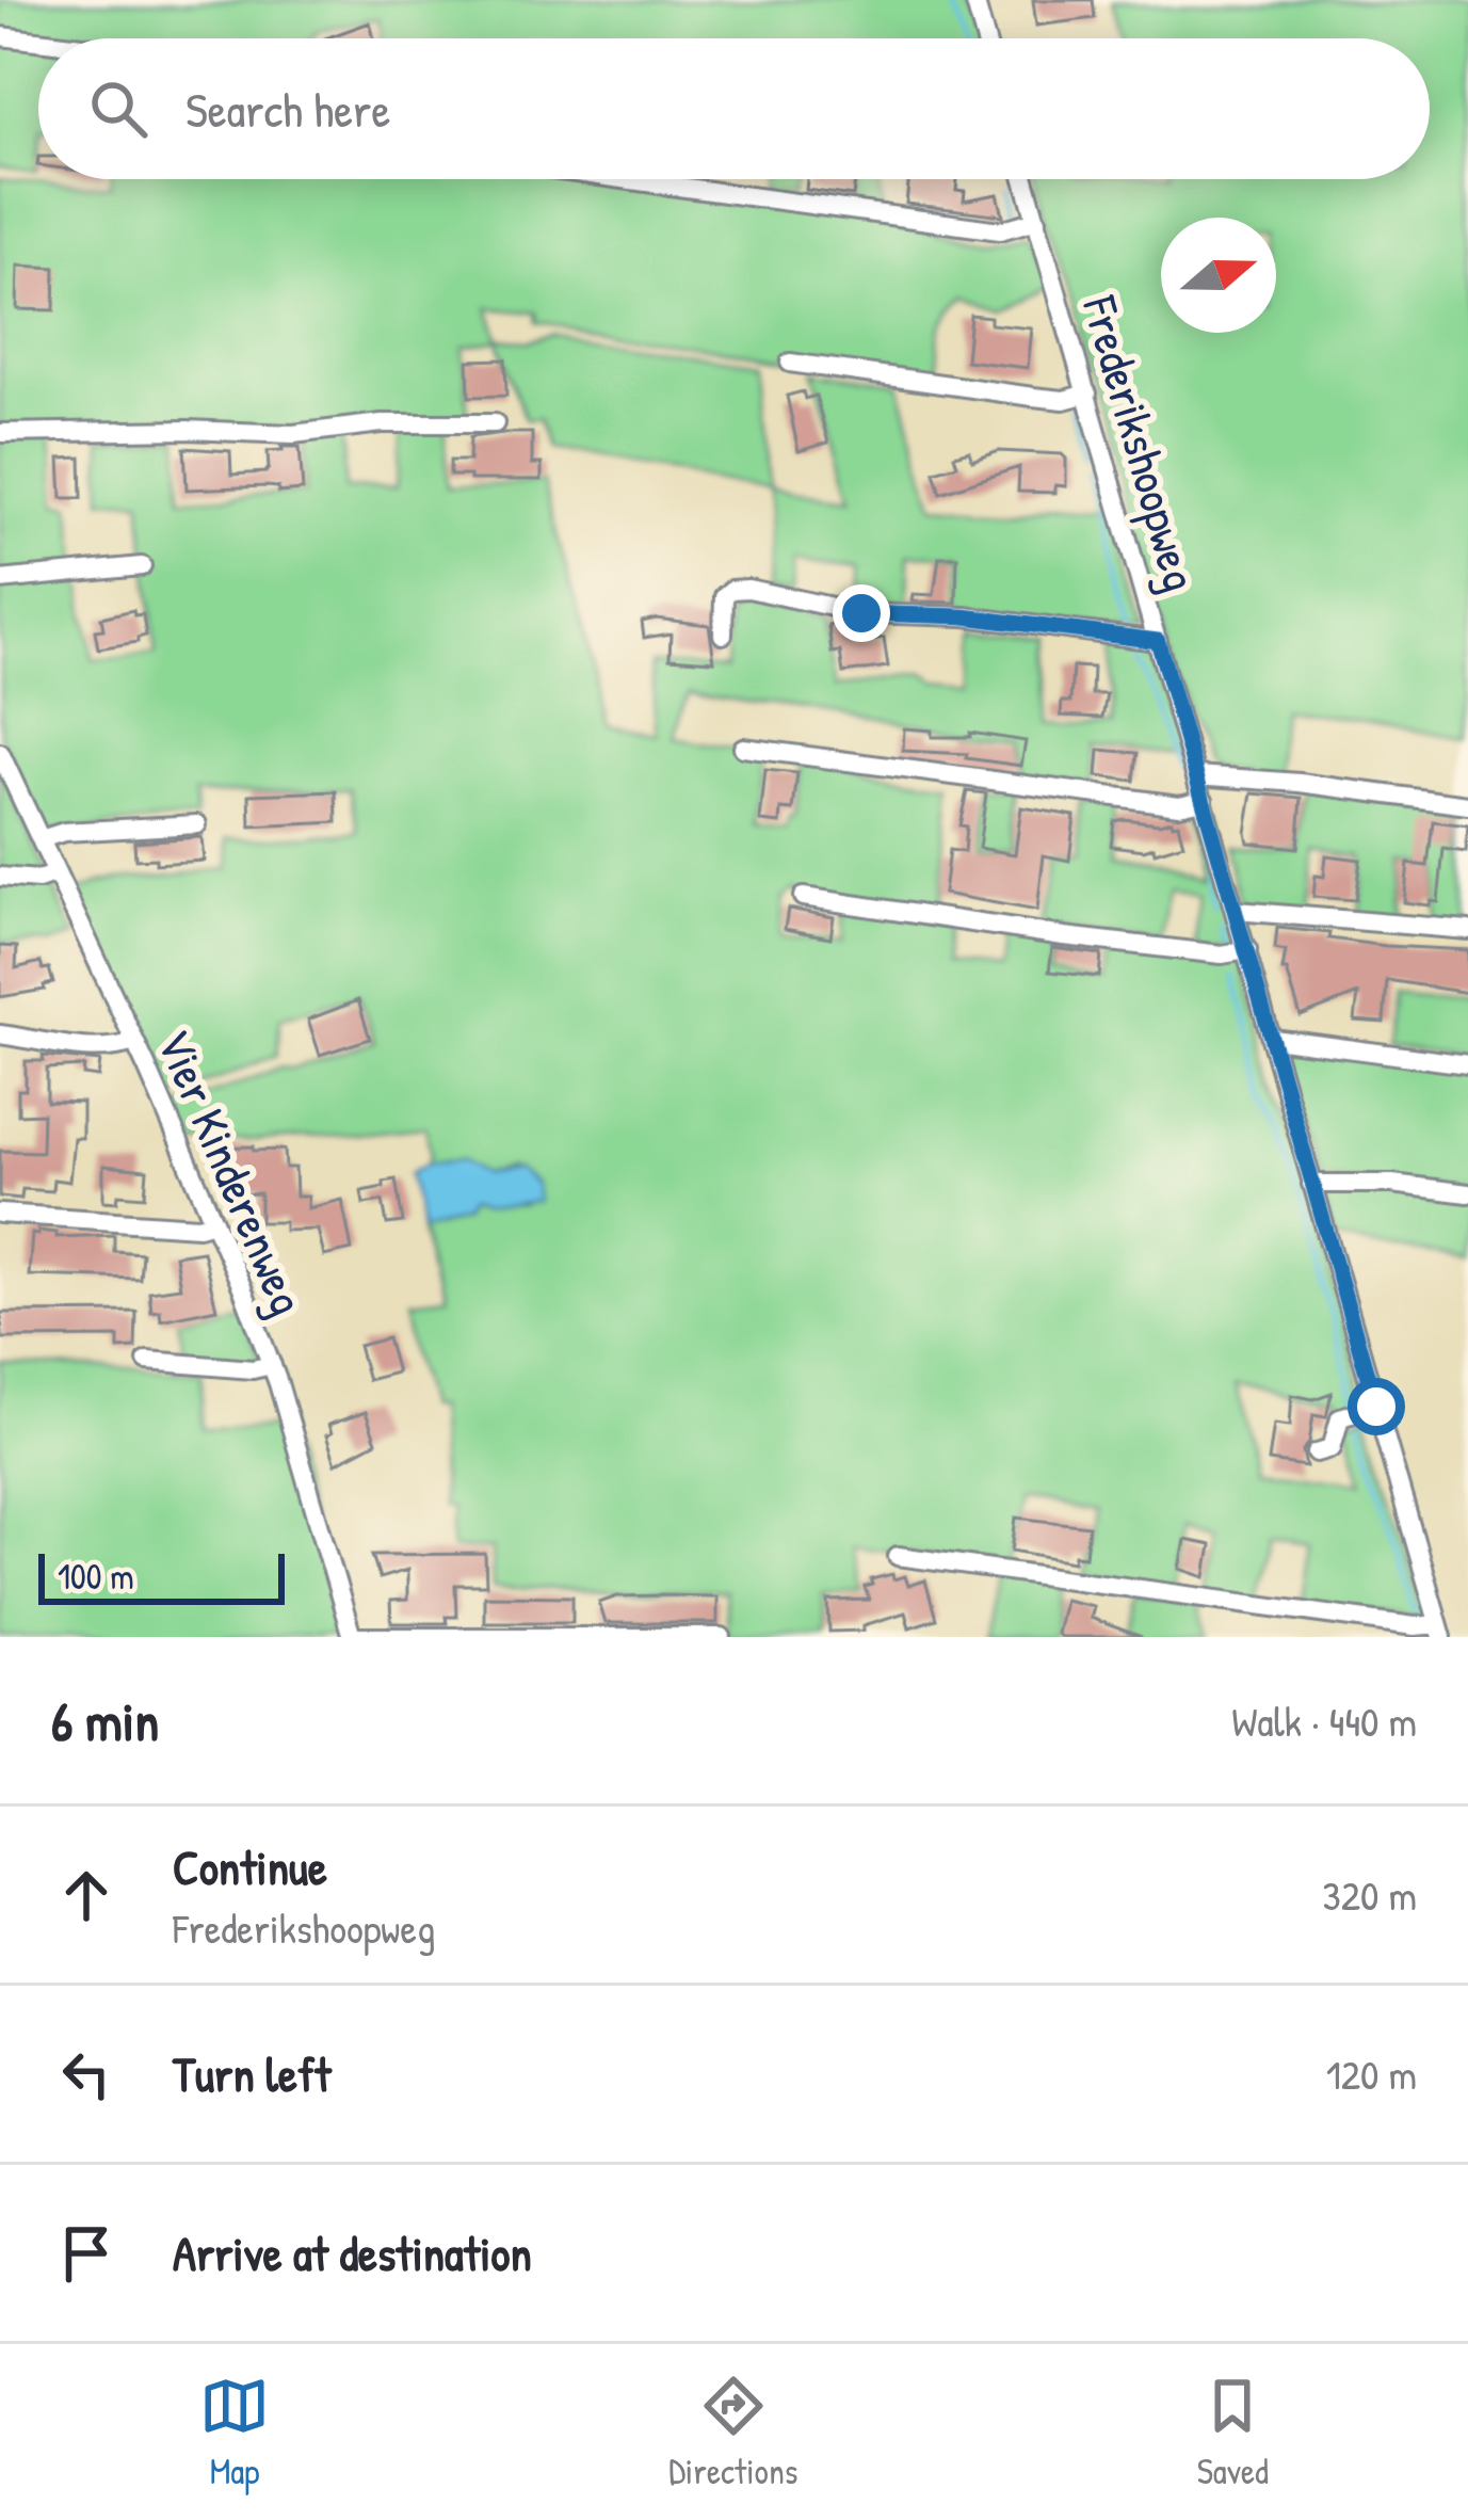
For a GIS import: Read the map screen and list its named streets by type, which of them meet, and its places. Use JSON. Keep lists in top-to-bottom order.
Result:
{
  "streets": {
    "street": ["Frederikshoopweg", "Vier Kinderenweg"]
  },
  "scale_bar": "100 m",
  "north": "right",
  "page": {
    "search": "Search here",
    "scale": "100 m",
    "heading": ["6 min", "Walk · 440 m"],
    "list": [
      ["Continue", "Frederikshoopweg", "320 m"],
      ["Turn left", "120 m"],
      "Arrive at destination"
    ],
    "nav": ["Map", "Directions", "Saved"]
  }
}
